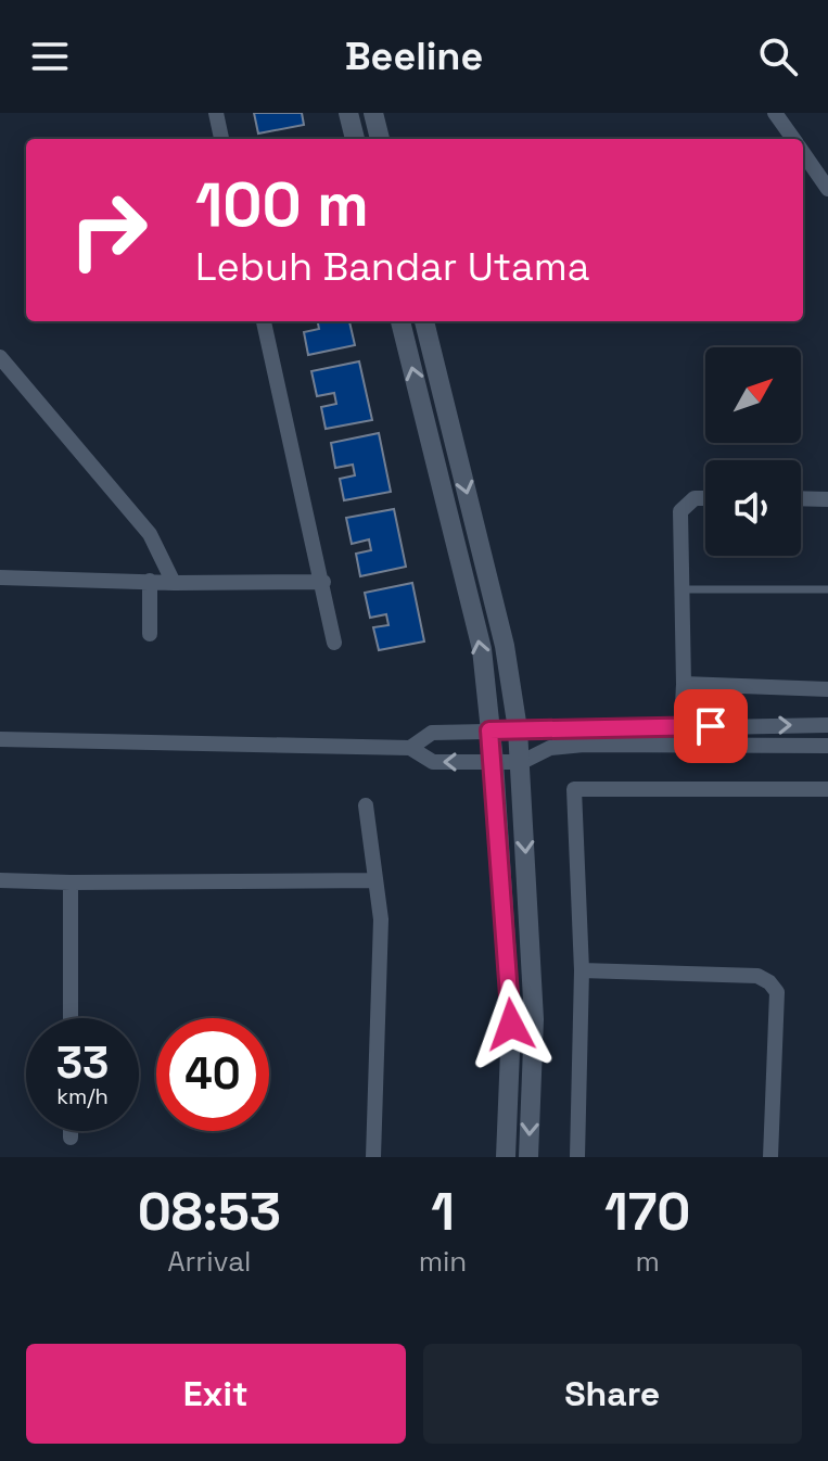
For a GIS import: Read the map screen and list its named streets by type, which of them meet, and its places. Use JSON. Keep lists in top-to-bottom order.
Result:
{
  "north": "top right",
  "page": {
    "header": "Beeline",
    "turn": ["100 m", "Lebuh Bandar Utama"],
    "speed": "33 km/h",
    "limit": "40",
    "eta": [
      "08:53",
      "Arrival",
      "1",
      "min",
      "170",
      "m"
    ],
    "buttons": ["Exit", "Share"]
  }
}
